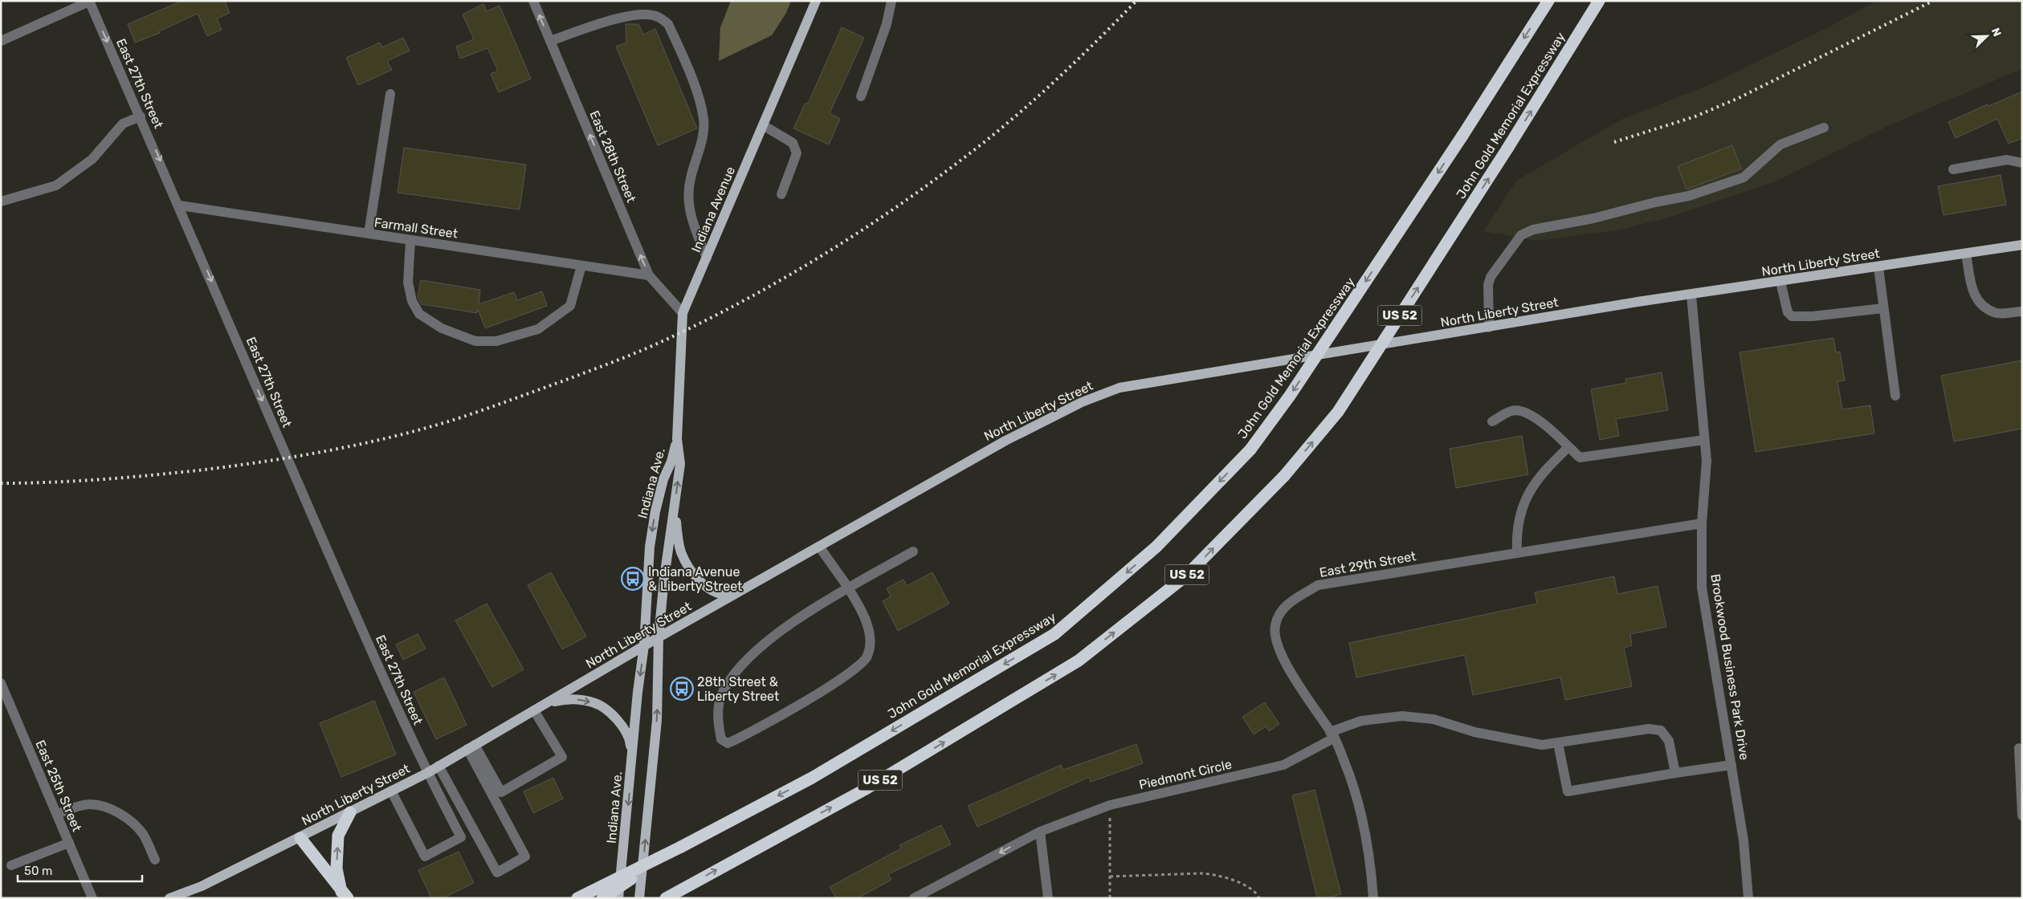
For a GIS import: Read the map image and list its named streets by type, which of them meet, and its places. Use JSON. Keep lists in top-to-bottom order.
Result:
{
  "streets": {
    "highway": ["John Gold Memorial Expressway", "US 52"],
    "main road": ["Indiana Avenue", "North Liberty Street", "Indiana Ave."],
    "street": [
      "East 27th Street",
      "East 28th Street",
      "Farmall Street",
      "East 29th Street",
      "Brookwood Business Park Drive",
      "Piedmont Circle",
      "East 25th Street"
    ]
  },
  "crossings": [
    ["East 27th Street", "Farmall Street"],
    ["East 27th Street", "North Liberty Street"],
    ["East 28th Street", "Indiana Avenue"],
    ["East 28th Street", "Farmall Street"],
    ["Indiana Avenue", "Indiana Ave."],
    ["North Liberty Street", "Indiana Ave."],
    ["North Liberty Street", "Brookwood Business Park Drive"],
    ["East 29th Street", "Brookwood Business Park Drive"],
    ["East 29th Street", "Piedmont Circle"]
  ],
  "one_way": ["East 27th Street", "East 28th Street"],
  "places": {
    "bus stop": ["Indiana Avenue & Liberty Street", "28th Street & Liberty Street"]
  },
  "scale_bar": "50 m",
  "north": "top right"
}
